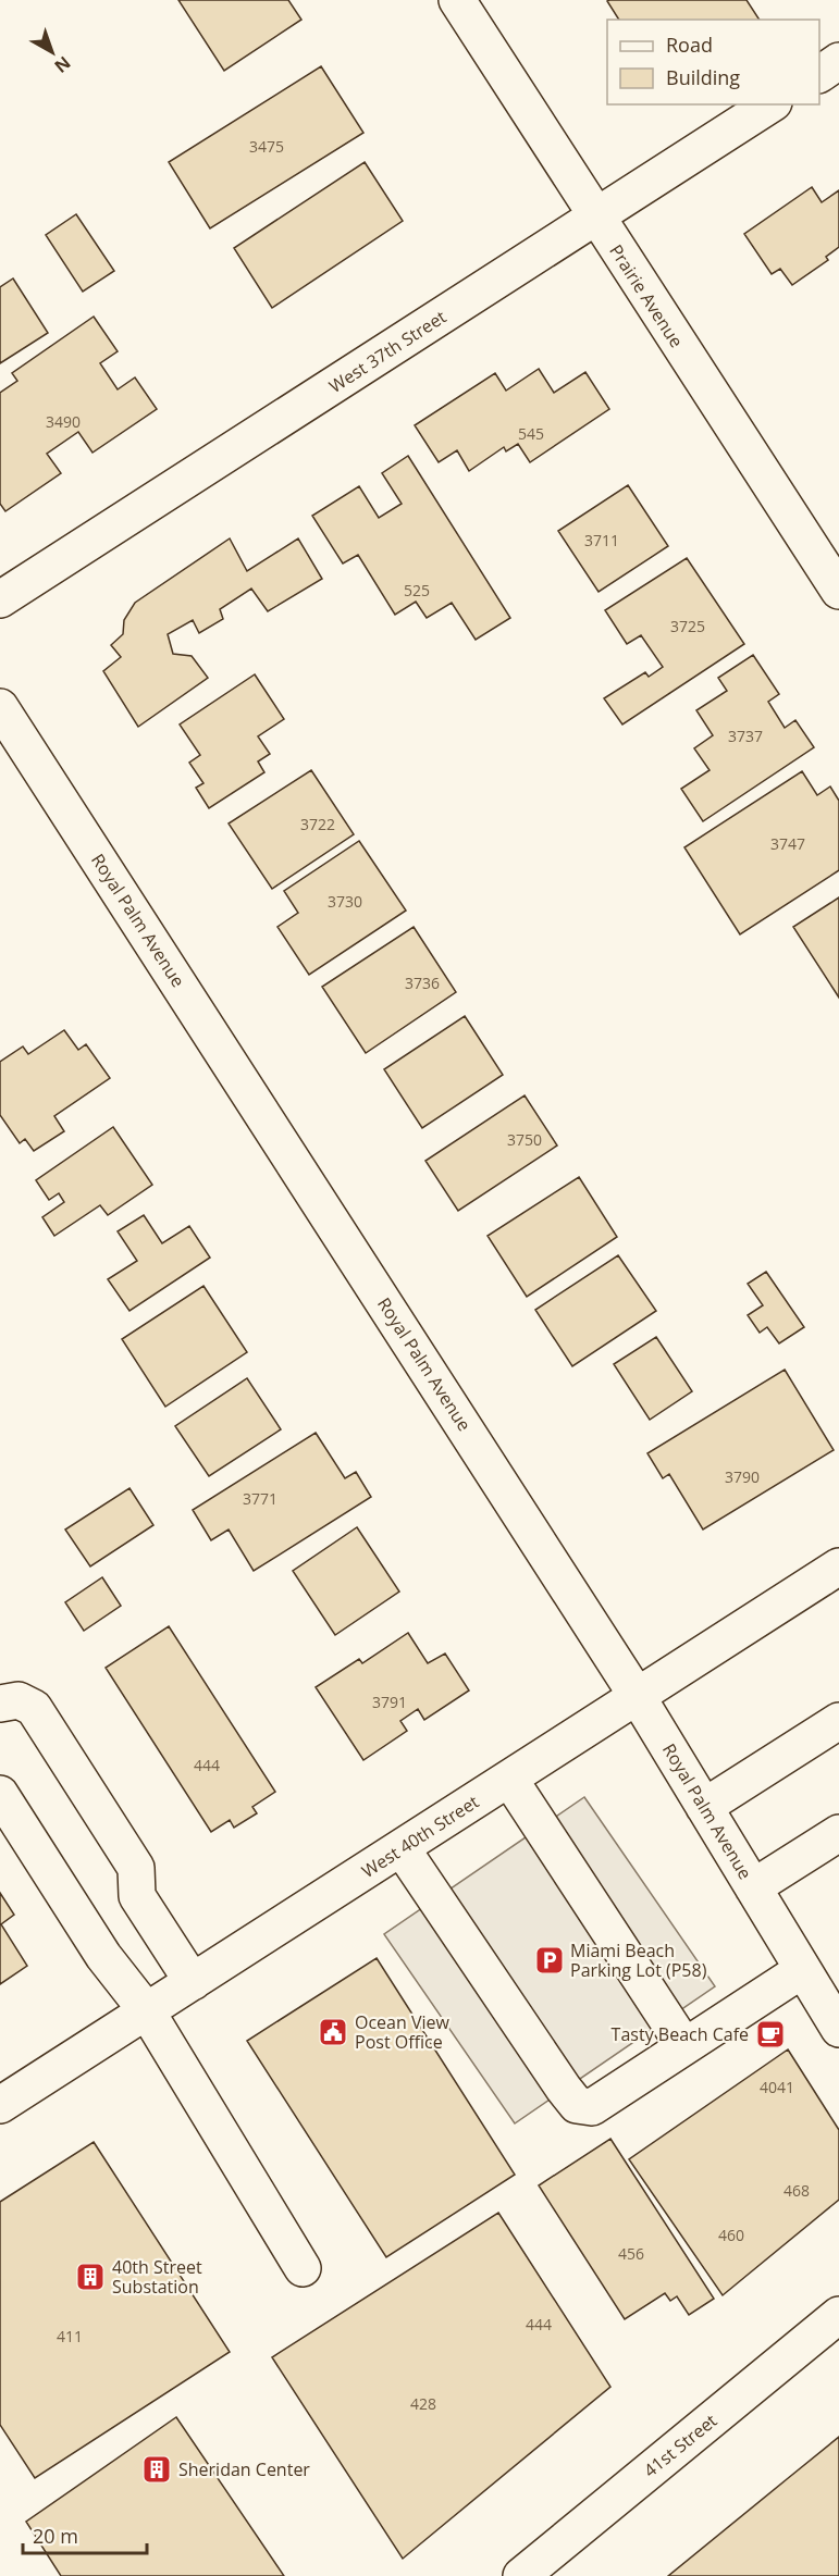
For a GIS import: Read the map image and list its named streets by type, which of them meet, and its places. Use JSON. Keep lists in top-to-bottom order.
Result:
{
  "streets": {
    "street": [
      "Prairie Avenue",
      "West 37th Street",
      "Royal Palm Avenue",
      "West 40th Street",
      "41st Street"
    ]
  },
  "crossings": [
    ["Prairie Avenue", "West 37th Street"],
    ["Royal Palm Avenue", "West 40th Street"]
  ],
  "places": {
    "parking": ["Miami Beach Parking Lot (P58)"],
    "public building": ["Ocean View Post Office"],
    "cafe": ["Tasty Beach Cafe"],
    "building": ["40th Street Substation", "Sheridan Center"]
  },
  "house_numbers": [
    "3475",
    "3490",
    "545",
    "3711",
    "525",
    "3725",
    "3737",
    "3722",
    "3747",
    "3730",
    "3736",
    "3750",
    "3790",
    "3771",
    "3791",
    "444",
    "4041",
    "468",
    "460",
    "456",
    "444",
    "411",
    "428"
  ],
  "legend": ["Road", "Building"],
  "scale_bar": "20 m",
  "north": "bottom right"
}
